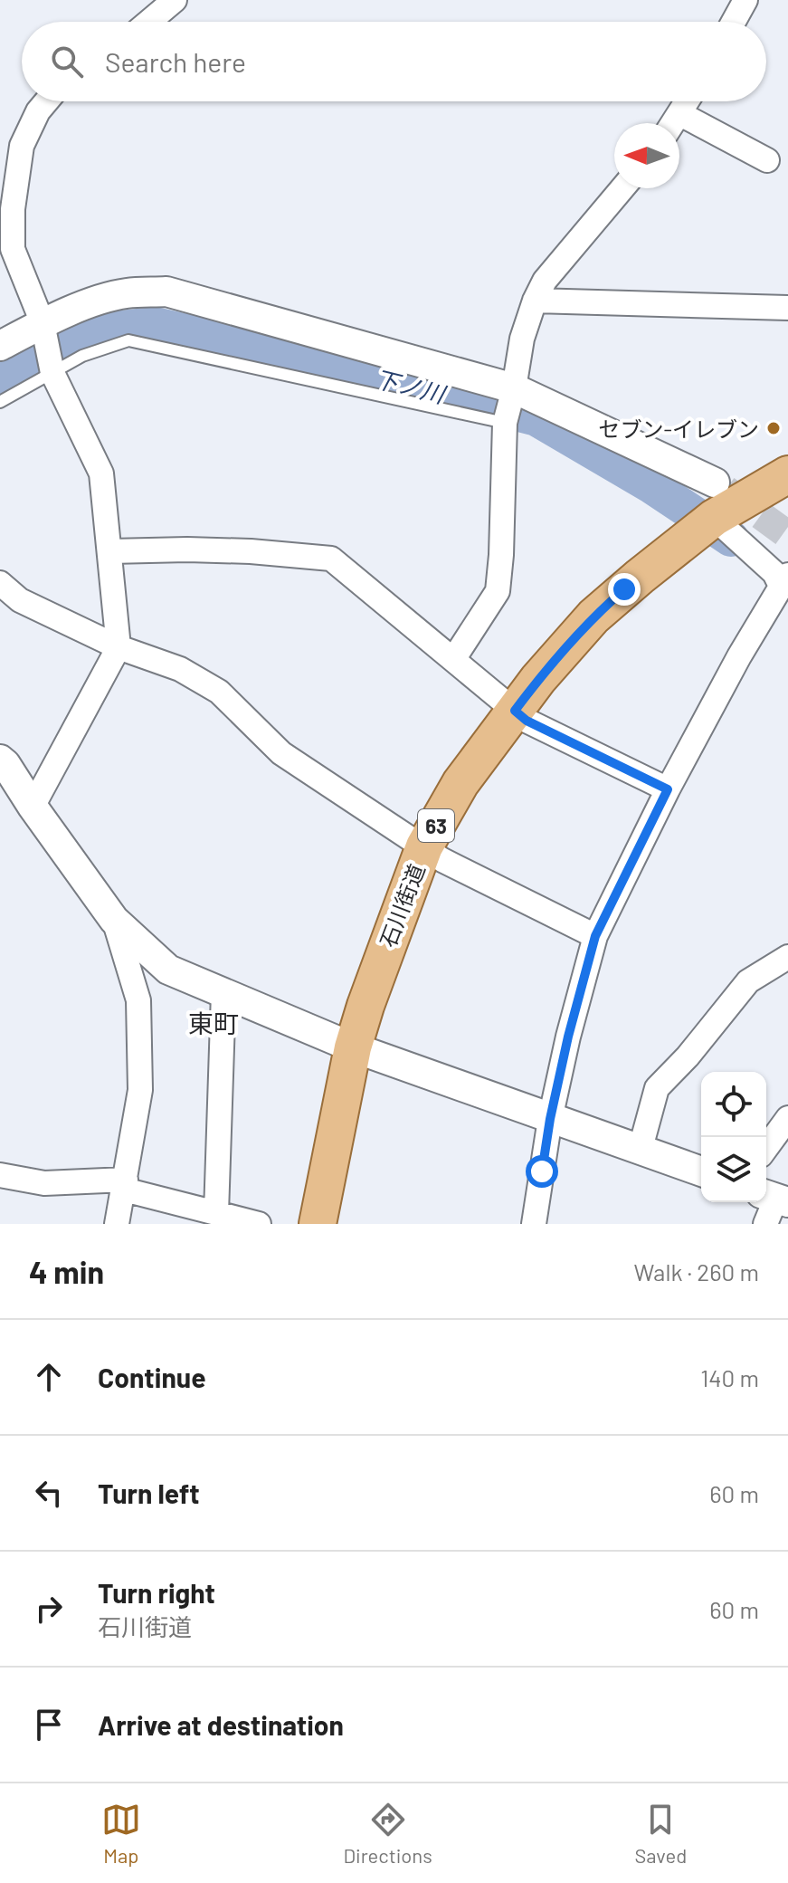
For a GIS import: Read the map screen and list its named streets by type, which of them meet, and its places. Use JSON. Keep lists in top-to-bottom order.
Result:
{
  "streets": {
    "main road": ["63", "石川街道"]
  },
  "districts": ["東町"],
  "water": ["下ノ川"],
  "places": ["セブン-イレブン"],
  "north": "left",
  "page": {
    "search": "Search here",
    "heading": ["4 min", "Walk · 260 m"],
    "list": [
      ["Continue", "140 m"],
      ["Turn left", "60 m"],
      ["Turn right", "石川街道", "60 m"],
      "Arrive at destination"
    ],
    "nav": ["Map", "Directions", "Saved"]
  }
}
